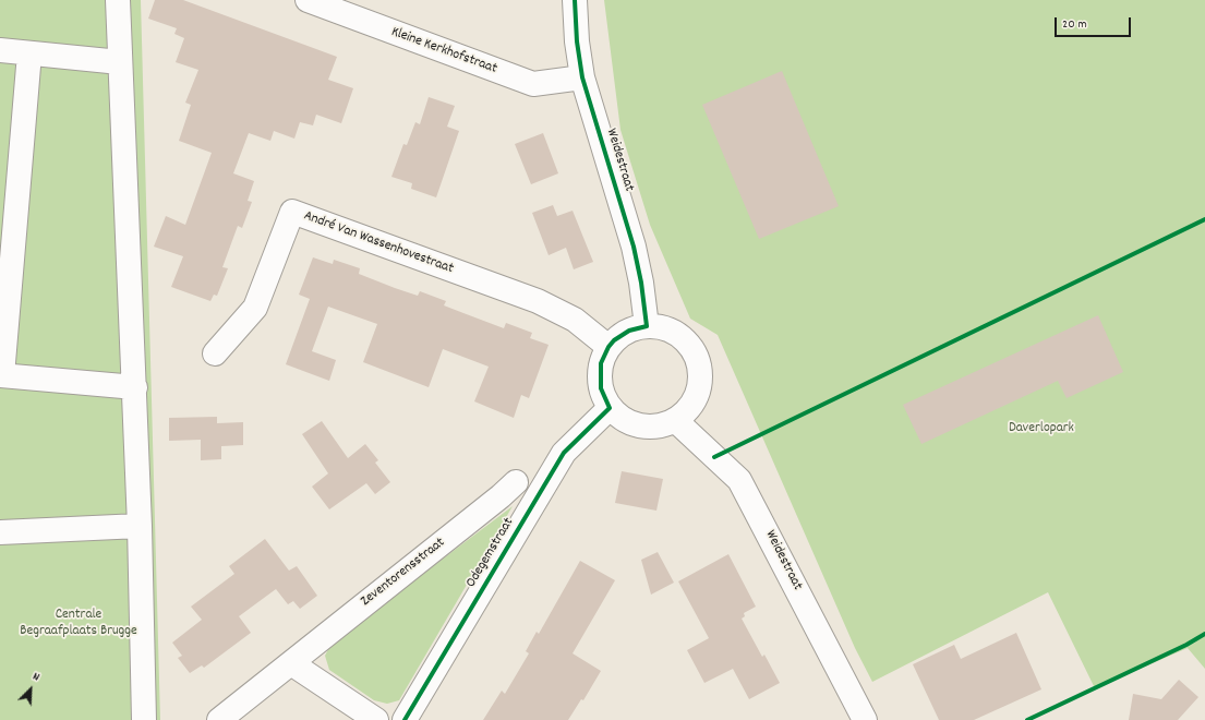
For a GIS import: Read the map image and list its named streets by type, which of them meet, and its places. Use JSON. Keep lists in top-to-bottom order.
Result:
{
  "streets": {
    "street": [
      "Kleine Kerkhofstraat",
      "Weidestraat",
      "André Van Wassenhovestraat",
      "Odegemstraat",
      "Zeventorensstraat"
    ]
  },
  "crossings": [
    ["Kleine Kerkhofstraat", "Weidestraat"],
    ["Weidestraat", "André Van Wassenhovestraat"],
    ["Weidestraat", "Odegemstraat"],
    ["André Van Wassenhovestraat", "Odegemstraat"]
  ],
  "parks": ["Daverlopark", "Centrale Begraafplaats Brugge"],
  "scale_bar": "20 m",
  "north": "top right"
}
